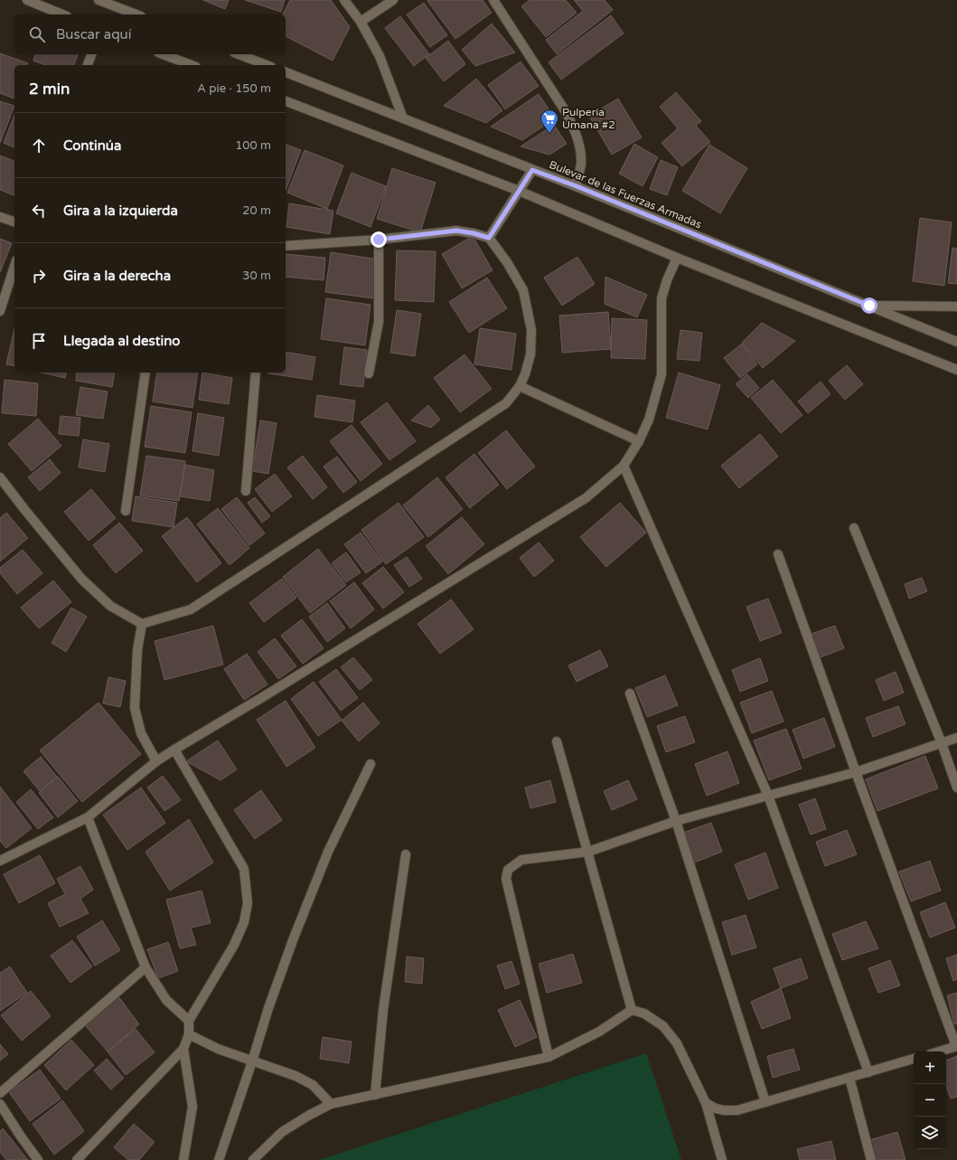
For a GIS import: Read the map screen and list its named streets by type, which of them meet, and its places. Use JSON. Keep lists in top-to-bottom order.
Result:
{
  "streets": {
    "street": ["Bulevar de las Fuerzas Armadas"]
  },
  "places": {
    "supermarket": ["Pulpería Umana #2"]
  },
  "page": {
    "search": "Buscar aquí",
    "heading": ["2 min", "A pie · 150 m"],
    "list": [
      ["Continúa", "100 m"],
      ["Gira a la izquierda", "20 m"],
      ["Gira a la derecha", "30 m"],
      "Llegada al destino"
    ],
    "map_buttons": ["+", "−"]
  }
}
